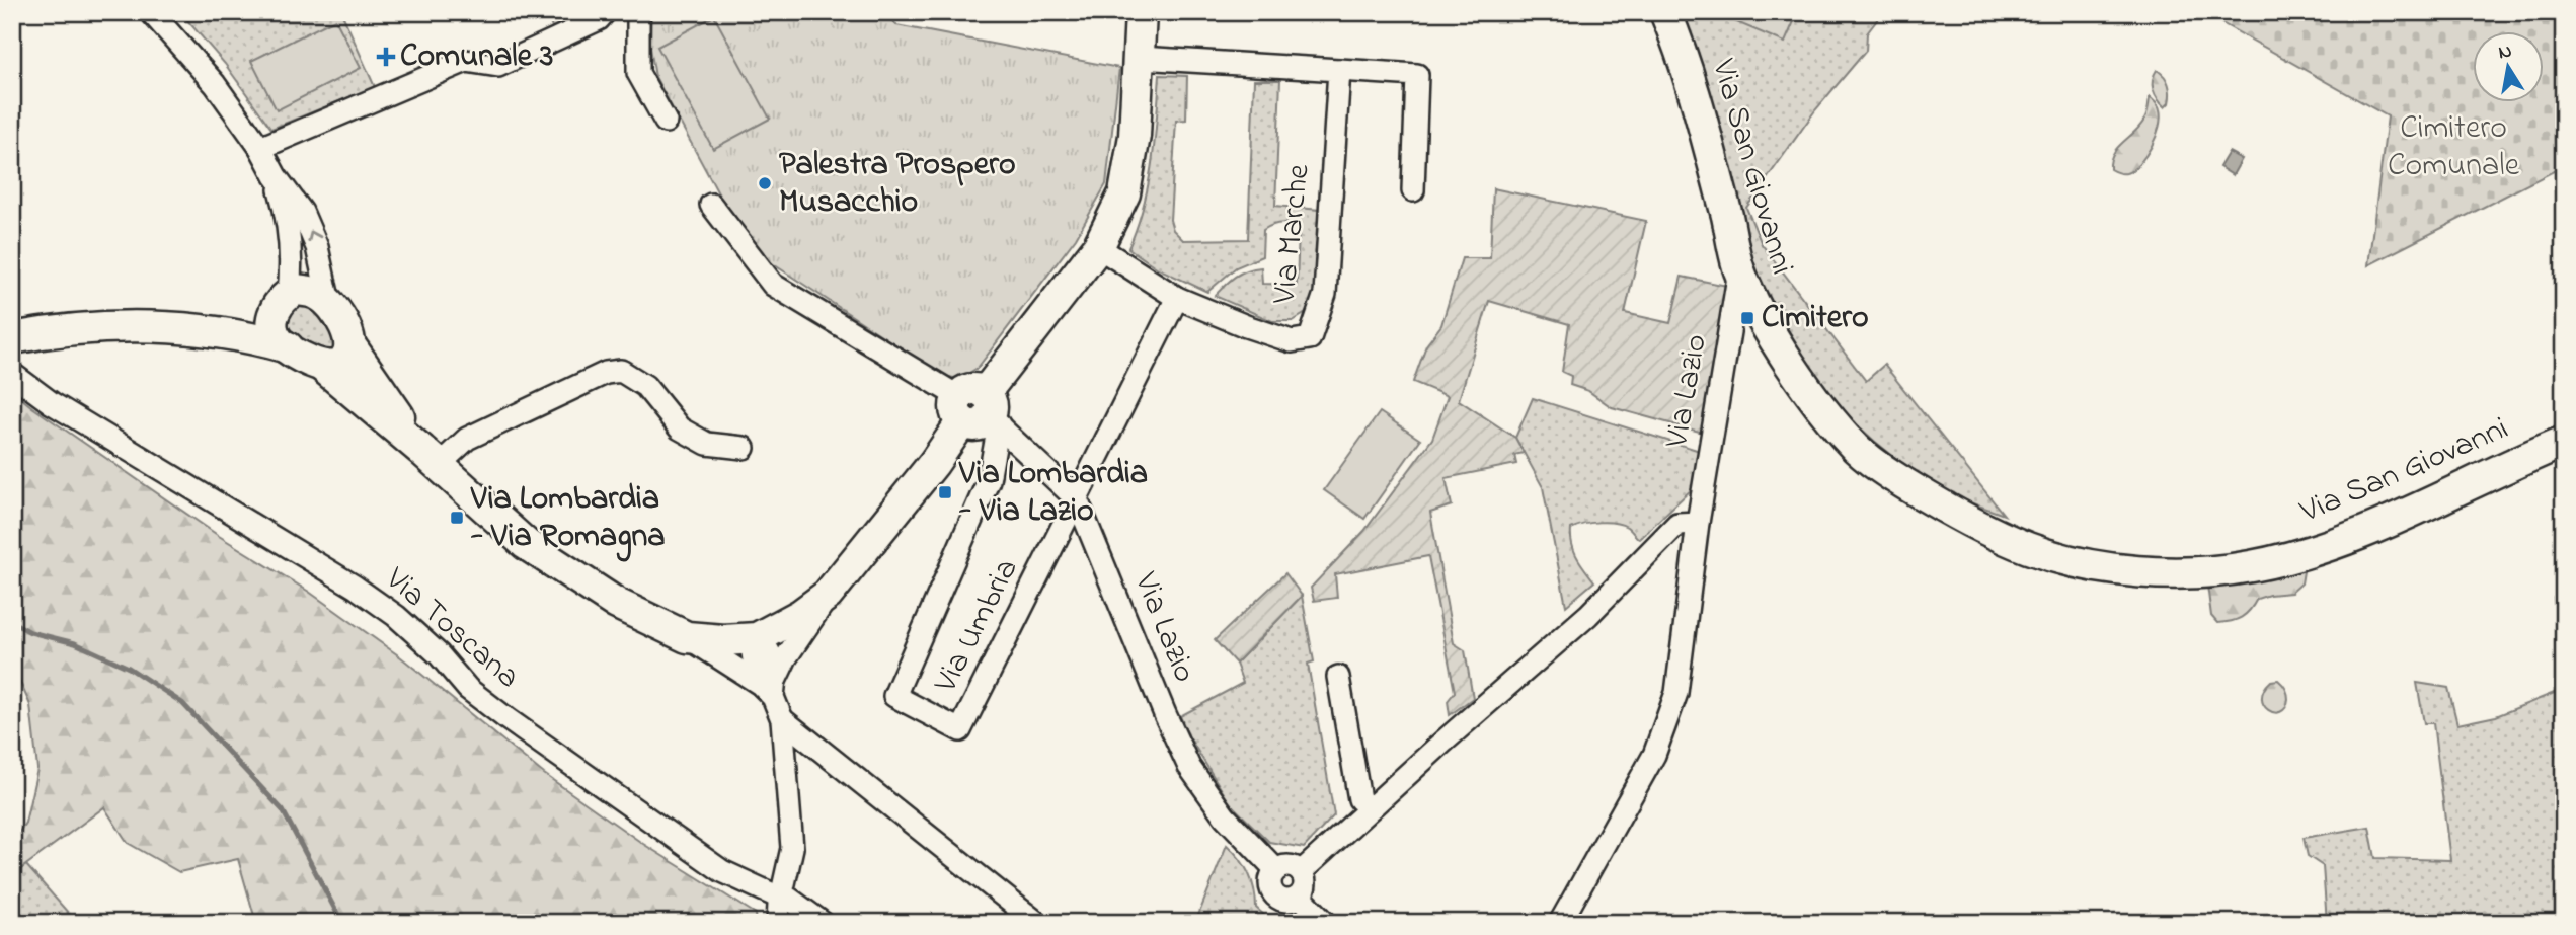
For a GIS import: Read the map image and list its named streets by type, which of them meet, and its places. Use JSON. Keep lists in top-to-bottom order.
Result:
{
  "streets": {
    "street": [
      "Via San Giovanni",
      "Via Marche",
      "Via Lazio",
      "Via Umbria",
      "Via Toscana"
    ]
  },
  "crossings": [
    ["Via San Giovanni", "Via Lazio"],
    ["Via Marche", "Via Umbria"],
    ["Via Lazio", "Via Umbria"]
  ],
  "parks": ["Cimitero Comunale"],
  "places": {
    "health": ["Comunale 3"],
    "other": ["Palestra Prospero Musacchio"],
    "transit": ["Cimitero", "Via Lombardia - Via Lazio", "Via Lombardia - Via Romagna"]
  },
  "north": "top"
}
